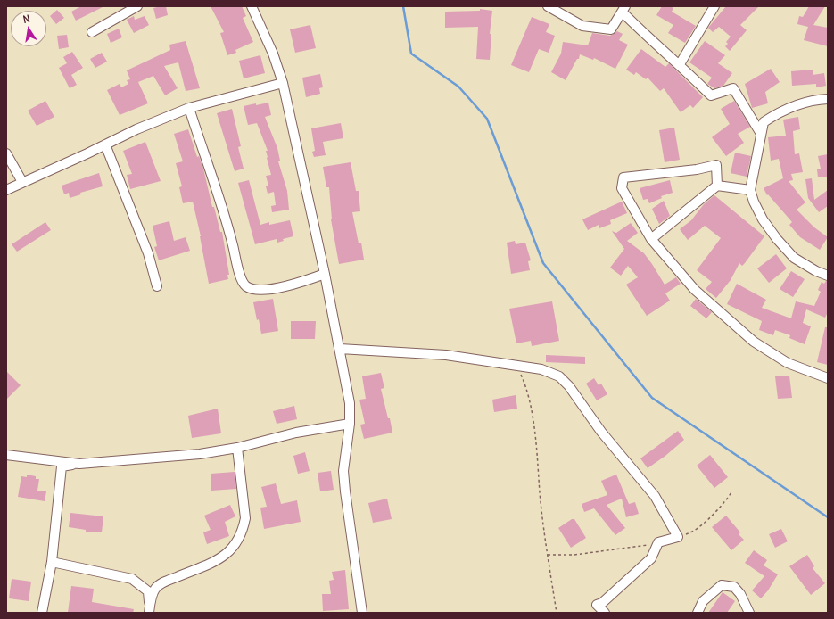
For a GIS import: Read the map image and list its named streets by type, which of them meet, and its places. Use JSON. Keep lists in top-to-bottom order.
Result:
{
  "north": "top"
}
